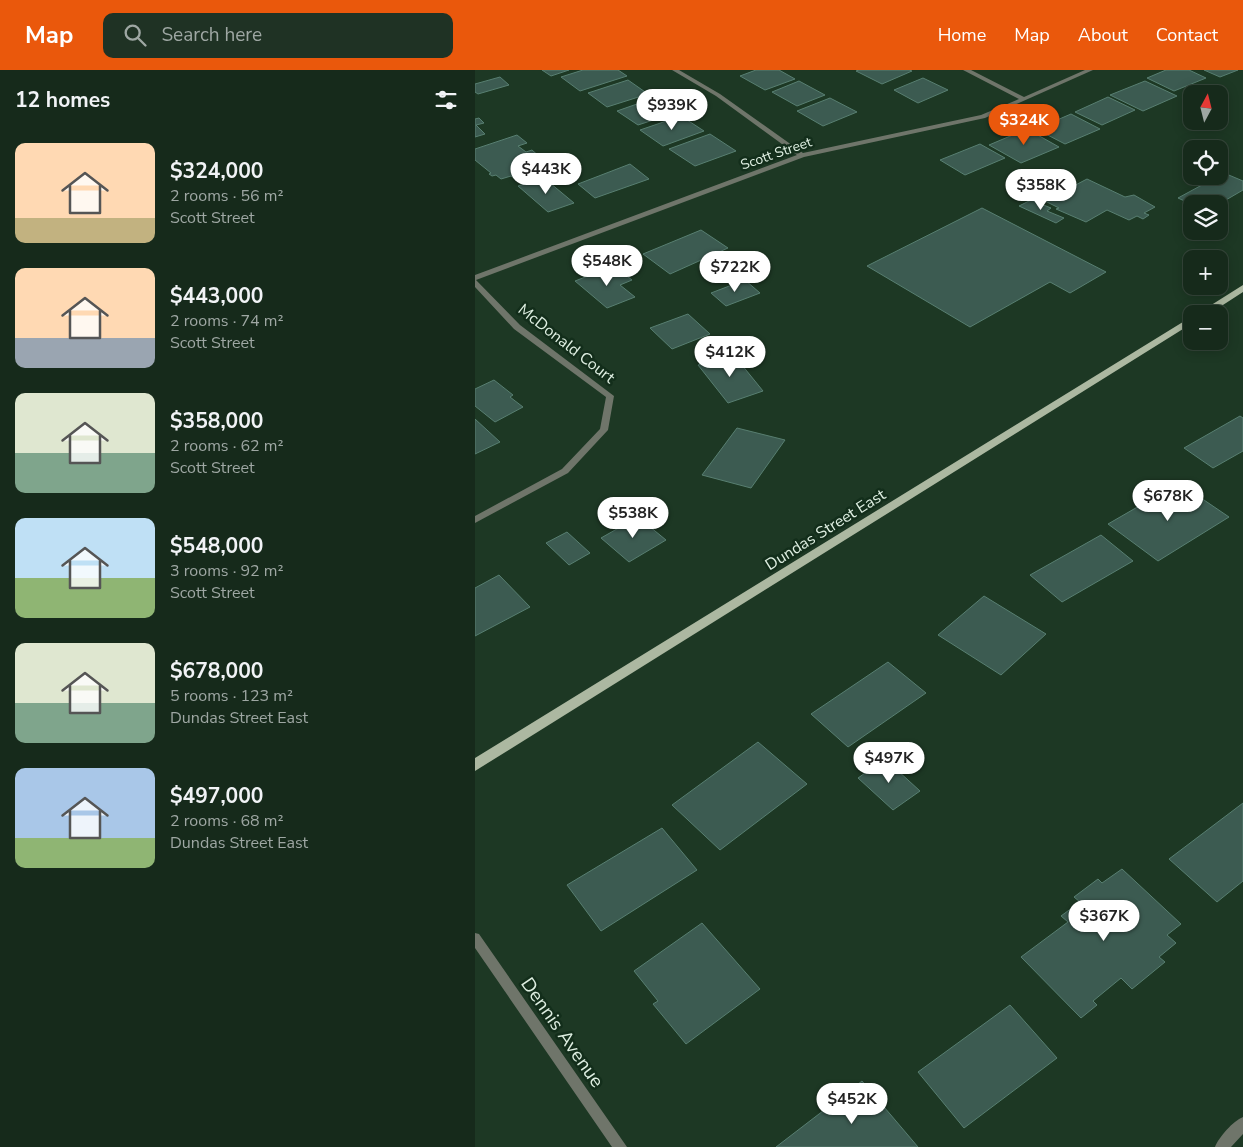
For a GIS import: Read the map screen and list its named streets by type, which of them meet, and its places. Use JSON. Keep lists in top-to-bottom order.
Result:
{
  "streets": {
    "main road": ["Dundas Street East"],
    "street": ["Scott Street", "McDonald Court", "Dennis Avenue"]
  },
  "north": "top",
  "page": {
    "header": "Map",
    "search": "Search here",
    "nav": [
      "Home",
      "Map",
      "About",
      "Contact"
    ],
    "heading": "12 homes",
    "map_buttons": ["+", "−"],
    "price": [
      "$939K",
      "$324K",
      "$443K",
      "$358K",
      "$548K",
      "$722K",
      "$412K",
      "$678K",
      "$538K",
      "$497K",
      "$367K",
      "$452K"
    ],
    "list": [
      {
        "name": "$324,000",
        "note": "2 rooms · 56 m² · Scott Street"
      },
      {
        "name": "$443,000",
        "note": "2 rooms · 74 m² · Scott Street"
      },
      {
        "name": "$358,000",
        "note": "2 rooms · 62 m² · Scott Street"
      },
      {
        "name": "$548,000",
        "note": "3 rooms · 92 m² · Scott Street"
      },
      {
        "name": "$678,000",
        "note": "5 rooms · 123 m² · Dundas Street East"
      },
      {
        "name": "$497,000",
        "note": "2 rooms · 68 m² · Dundas Street East"
      }
    ]
  }
}
